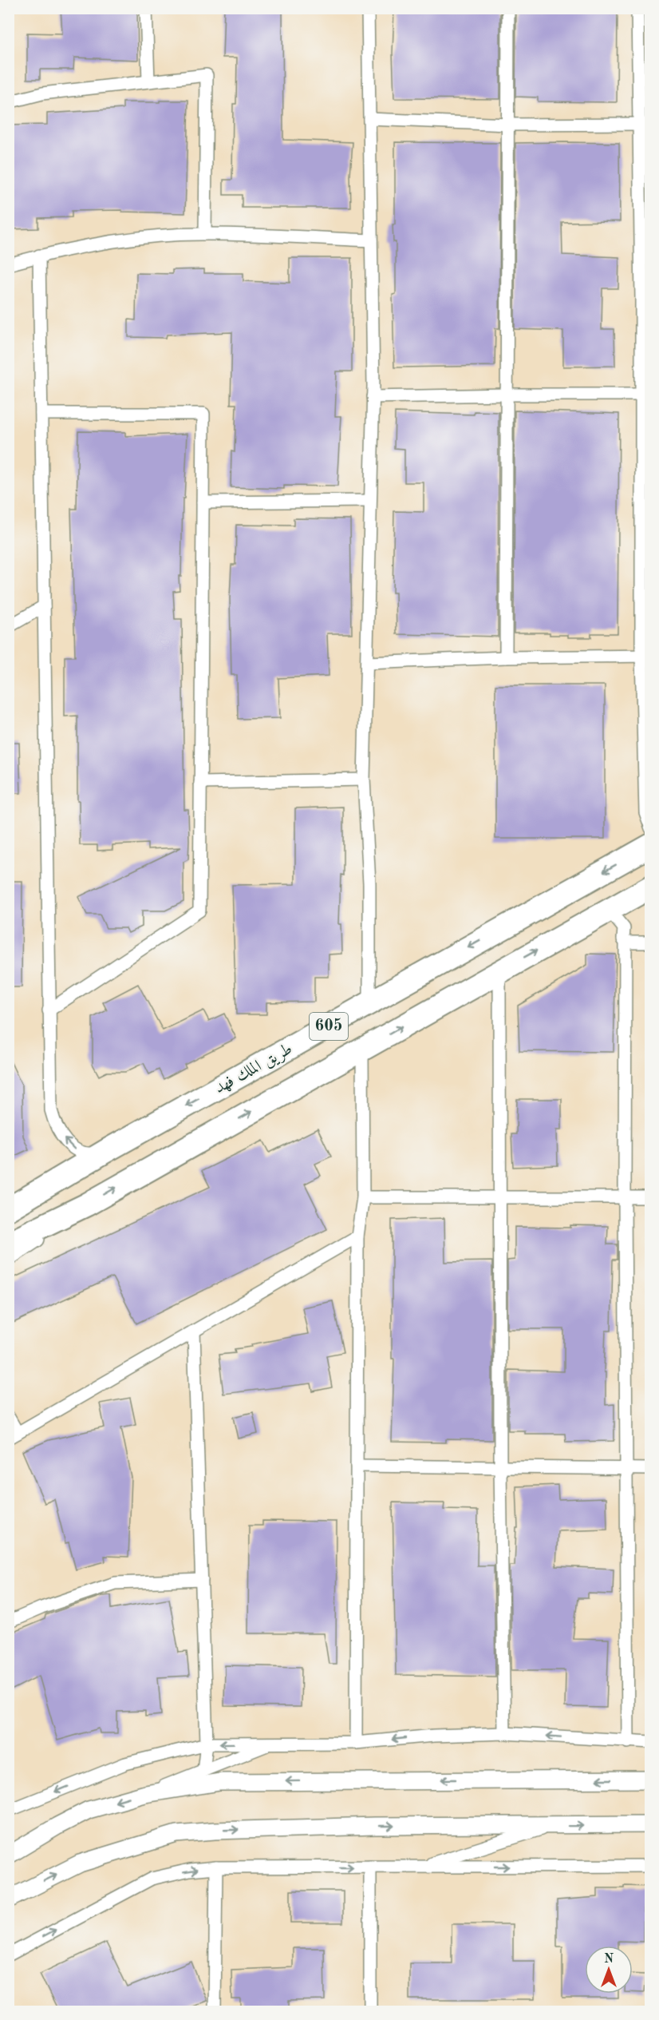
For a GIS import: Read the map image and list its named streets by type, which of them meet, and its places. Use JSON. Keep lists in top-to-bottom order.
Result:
{
  "streets": {
    "highway": ["605", "طريق الملك فهد"]
  },
  "north": "top"
}
